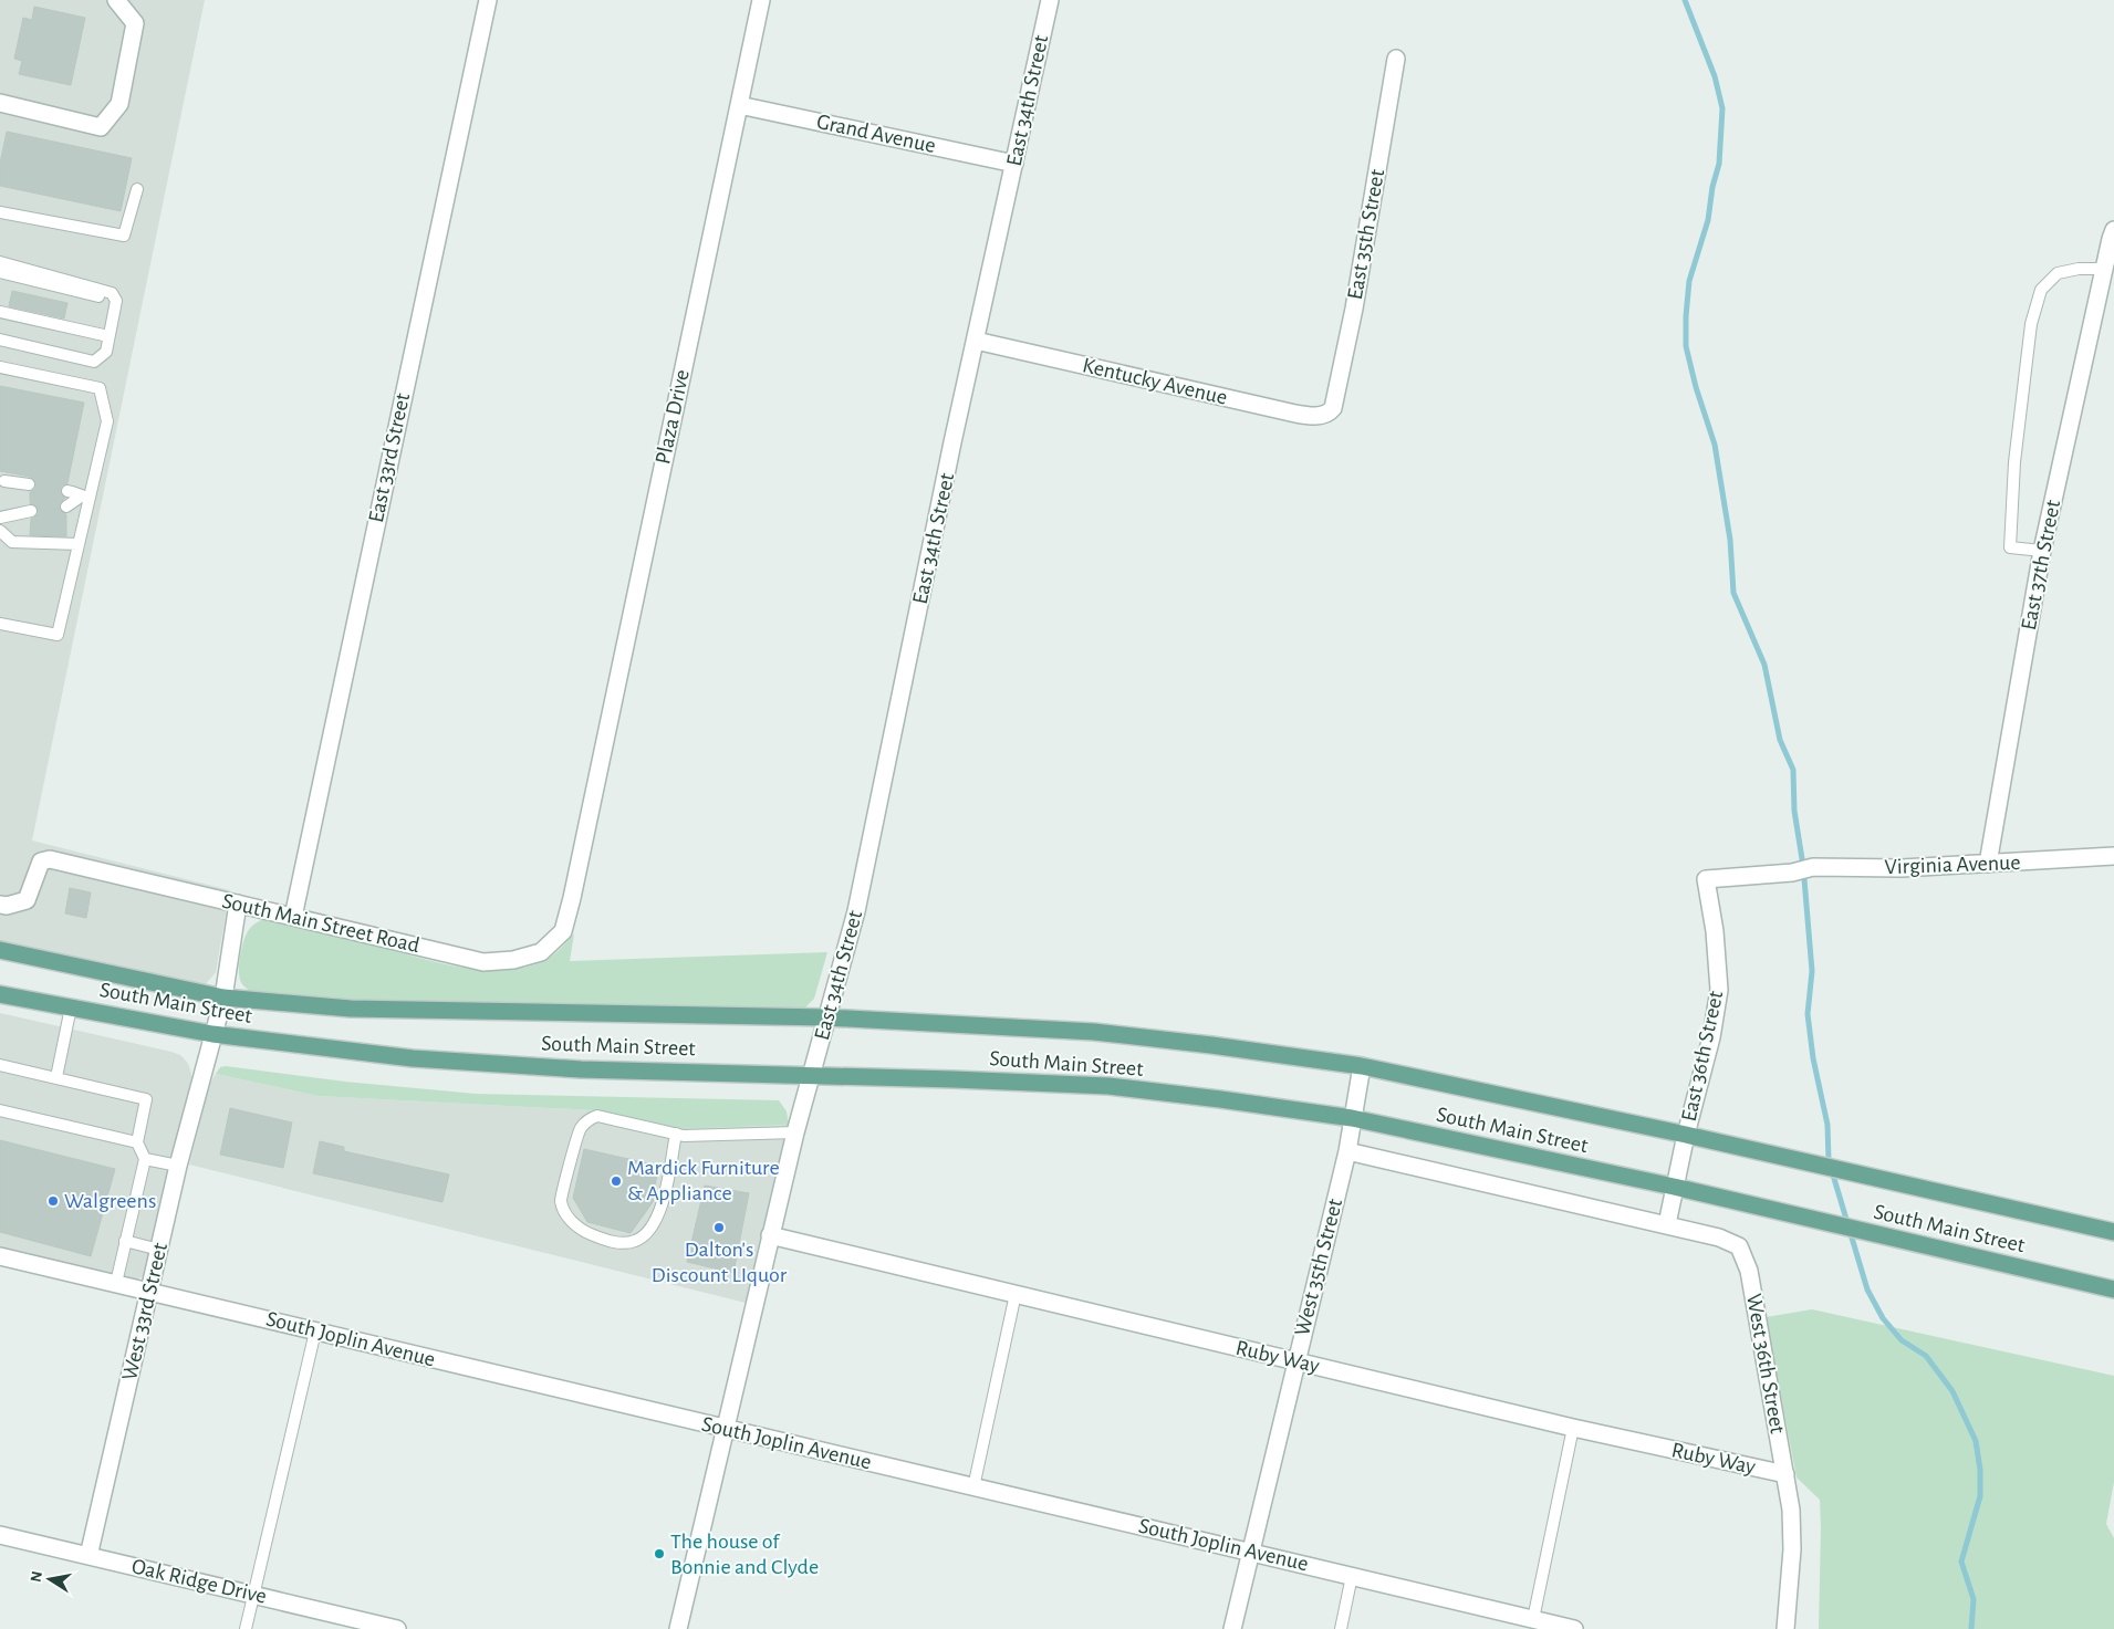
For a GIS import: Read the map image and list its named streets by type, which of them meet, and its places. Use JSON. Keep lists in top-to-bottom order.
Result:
{
  "streets": {
    "main road": ["South Main Street"],
    "street": [
      "East 34th Street",
      "Grand Avenue",
      "East 35th Street",
      "Kentucky Avenue",
      "Plaza Drive",
      "East 33rd Street",
      "East 37th Street",
      "Virginia Avenue",
      "South Main Street Road",
      "East 36th Street",
      "West 35th Street",
      "West 33rd Street",
      "South Joplin Avenue",
      "Ruby Way",
      "West 36th Street",
      "Oak Ridge Drive"
    ]
  },
  "crossings": [
    ["East 34th Street", "Grand Avenue"],
    ["East 34th Street", "Kentucky Avenue"],
    ["East 34th Street", "South Main Street"],
    ["East 34th Street", "South Joplin Avenue"],
    ["East 34th Street", "Ruby Way"],
    ["Grand Avenue", "Plaza Drive"],
    ["East 35th Street", "Kentucky Avenue"],
    ["Plaza Drive", "South Main Street Road"],
    ["East 33rd Street", "South Main Street Road"],
    ["East 37th Street", "Virginia Avenue"],
    ["Virginia Avenue", "East 36th Street"],
    ["South Main Street", "East 36th Street"],
    ["South Main Street", "West 35th Street"],
    ["South Main Street", "West 33rd Street"],
    ["West 35th Street", "South Joplin Avenue"],
    ["West 35th Street", "Ruby Way"],
    ["West 33rd Street", "South Joplin Avenue"],
    ["West 33rd Street", "Oak Ridge Drive"],
    ["Ruby Way", "West 36th Street"]
  ],
  "places": [
    "Mardick Furniture & Appliance",
    "Walgreens",
    "Dalton's Discount LIquor",
    "The house of Bonnie and Clyde"
  ],
  "north": "left"
}
